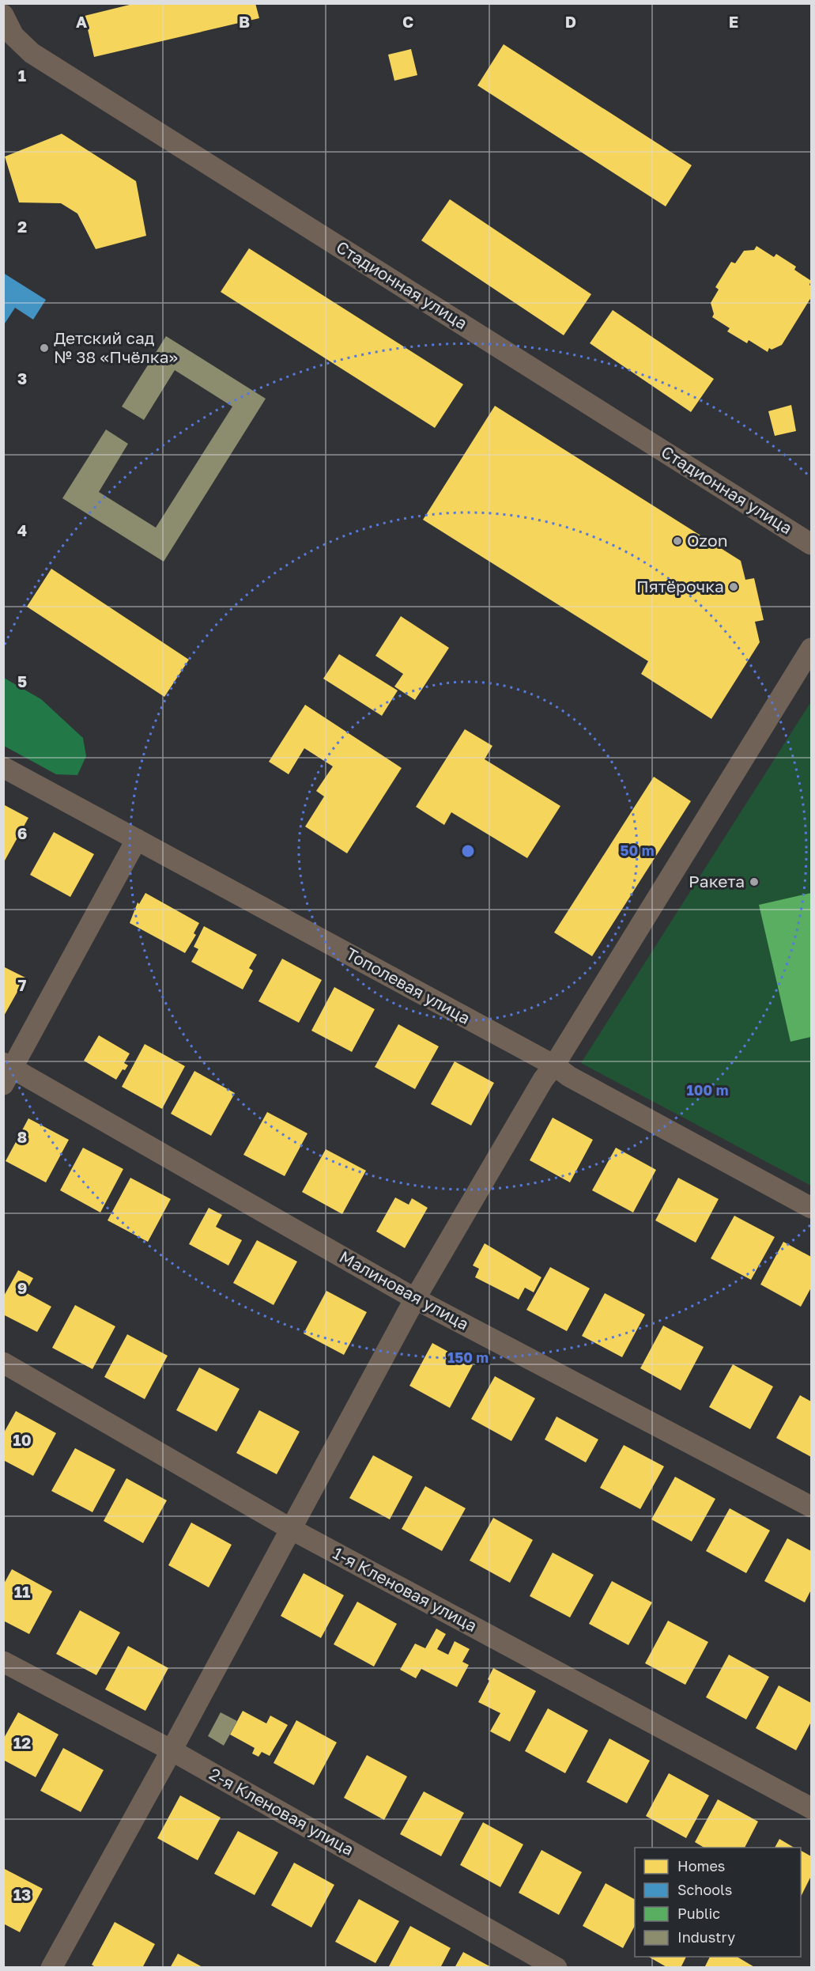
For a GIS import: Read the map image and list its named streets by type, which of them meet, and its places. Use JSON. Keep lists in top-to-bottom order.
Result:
{
  "streets": {
    "street": [
      "Стадионная улица",
      "Тополевая улица",
      "Малиновая улица",
      "1-я Кленовая улица",
      "2-я Кленовая улица"
    ]
  },
  "places": [
    "Детский сад № 38 «Пчёлка»",
    "Ozon",
    "Пятёрочка",
    "Ракета"
  ],
  "legend": [
    "Homes",
    "Schools",
    "Public",
    "Industry"
  ],
  "grid": {
    "columns": [
      "A",
      "B",
      "C",
      "D",
      "E"
    ],
    "rows": [
      "1",
      "2",
      "3",
      "4",
      "5",
      "6",
      "7",
      "8",
      "9",
      "10",
      "11",
      "12",
      "13"
    ]
  },
  "rings": ["50 m", "100 m", "150 m"]
}
